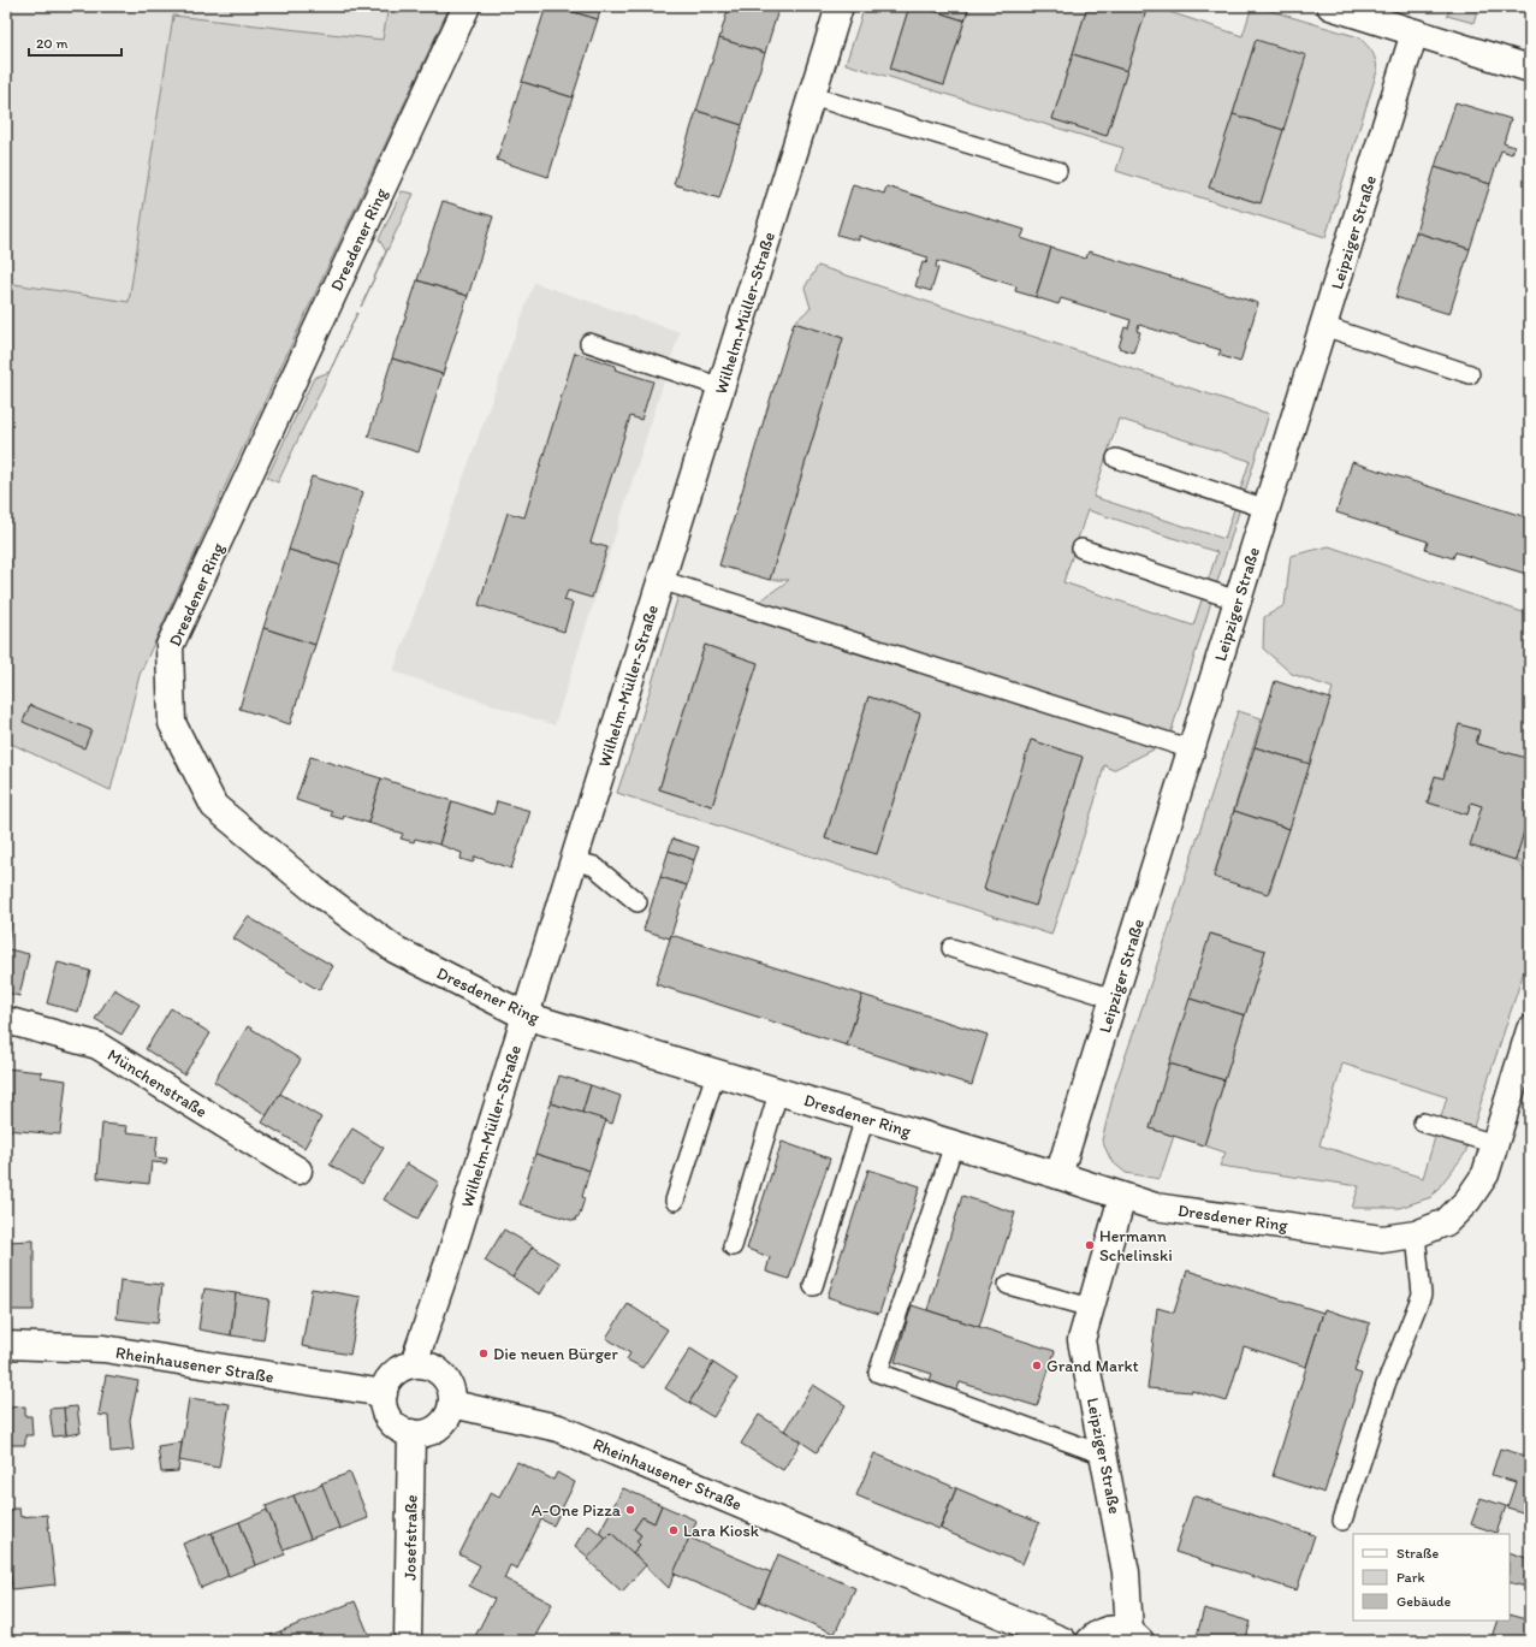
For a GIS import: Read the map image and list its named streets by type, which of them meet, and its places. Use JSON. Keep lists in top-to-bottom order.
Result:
{
  "streets": {
    "street": [
      "Leipziger Straße",
      "Dresdener Ring",
      "Wilhelm-Müller-Straße",
      "Münchenstraße",
      "Rheinhausener Straße",
      "Josefstraße"
    ]
  },
  "crossings": [
    ["Leipziger Straße", "Dresdener Ring"],
    ["Dresdener Ring", "Wilhelm-Müller-Straße"],
    ["Wilhelm-Müller-Straße", "Rheinhausener Straße"],
    ["Wilhelm-Müller-Straße", "Josefstraße"],
    ["Rheinhausener Straße", "Josefstraße"]
  ],
  "places": [
    "Hermann Schelinski",
    "Die neuen Bürger",
    "Grand Markt",
    "A-One Pizza",
    "Lara Kiosk"
  ],
  "legend": ["Straße", "Park", "Gebäude"],
  "scale_bar": "20 m"
}
